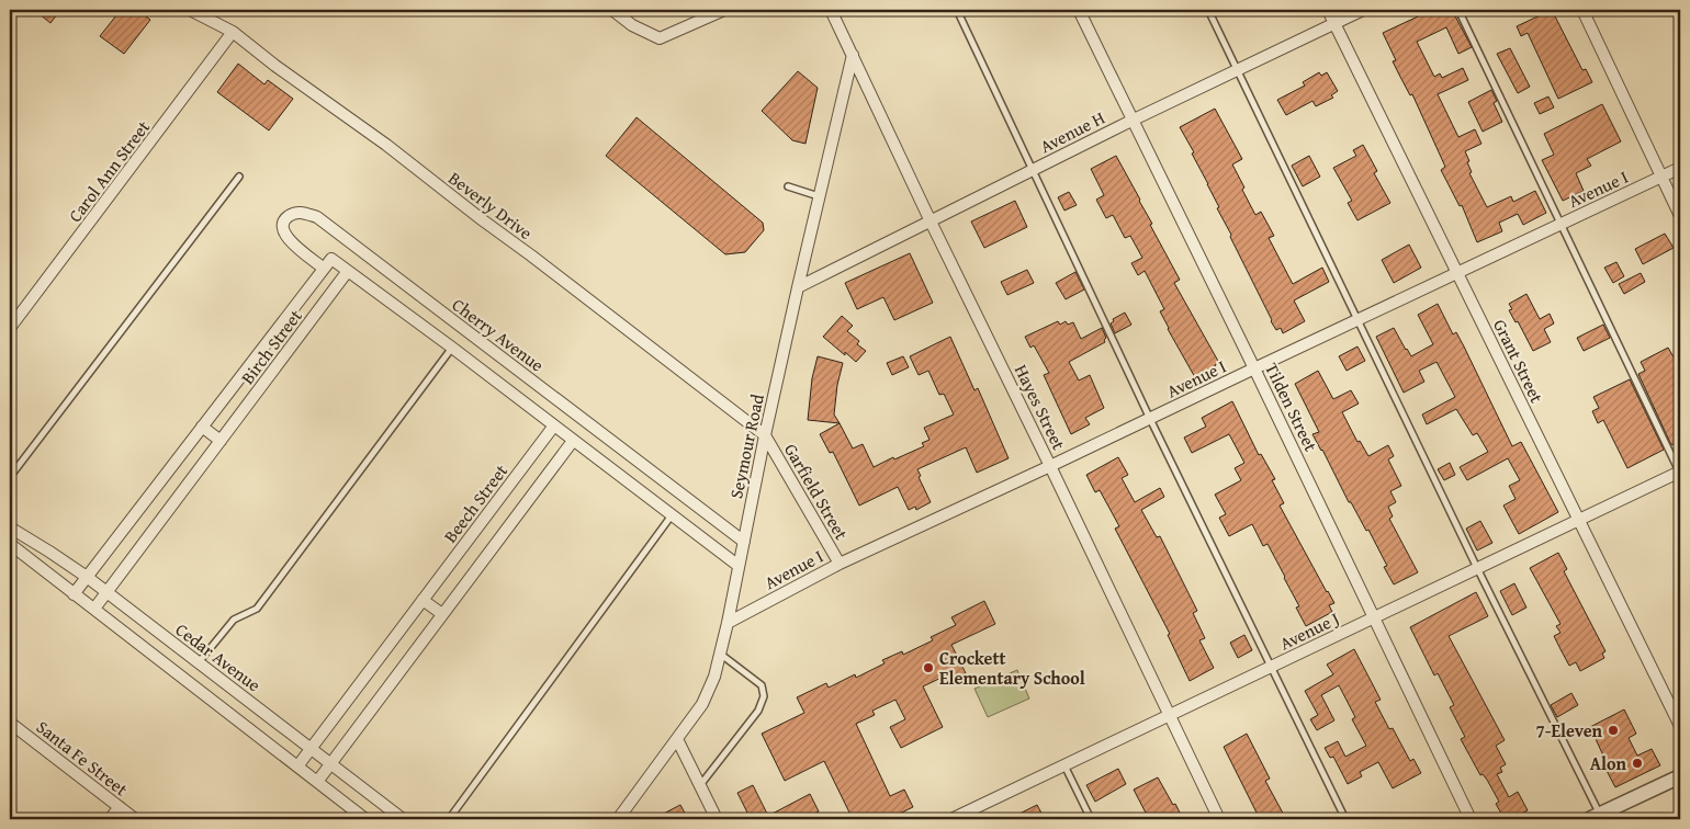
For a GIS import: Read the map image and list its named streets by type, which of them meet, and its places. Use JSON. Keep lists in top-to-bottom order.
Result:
{
  "streets": {
    "street": [
      "Avenue H",
      "Carol Ann Street",
      "Avenue I",
      "Beverly Drive",
      "Cherry Avenue",
      "Birch Street",
      "Grant Street",
      "Hayes Street",
      "Tilden Street",
      "Seymour Road",
      "Garfield Street",
      "Beech Street",
      "Avenue J",
      "Cedar Avenue",
      "Santa Fe Street"
    ]
  },
  "crossings": [
    ["Avenue H", "Grant Street"],
    ["Avenue H", "Hayes Street"],
    ["Avenue H", "Tilden Street"],
    ["Avenue H", "Seymour Road"],
    ["Carol Ann Street", "Beverly Drive"],
    ["Avenue I", "Grant Street"],
    ["Avenue I", "Hayes Street"],
    ["Avenue I", "Tilden Street"],
    ["Avenue I", "Seymour Road"],
    ["Avenue I", "Garfield Street"],
    ["Beverly Drive", "Seymour Road"],
    ["Beverly Drive", "Garfield Street"],
    ["Cherry Avenue", "Birch Street"],
    ["Cherry Avenue", "Seymour Road"],
    ["Cherry Avenue", "Beech Street"],
    ["Birch Street", "Cedar Avenue"],
    ["Grant Street", "Avenue J"],
    ["Hayes Street", "Seymour Road"],
    ["Hayes Street", "Avenue J"],
    ["Tilden Street", "Avenue J"],
    ["Seymour Road", "Garfield Street"],
    ["Beech Street", "Cedar Avenue"]
  ],
  "places": ["Crockett Elementary School", "7-Eleven", "Alon"]
}
